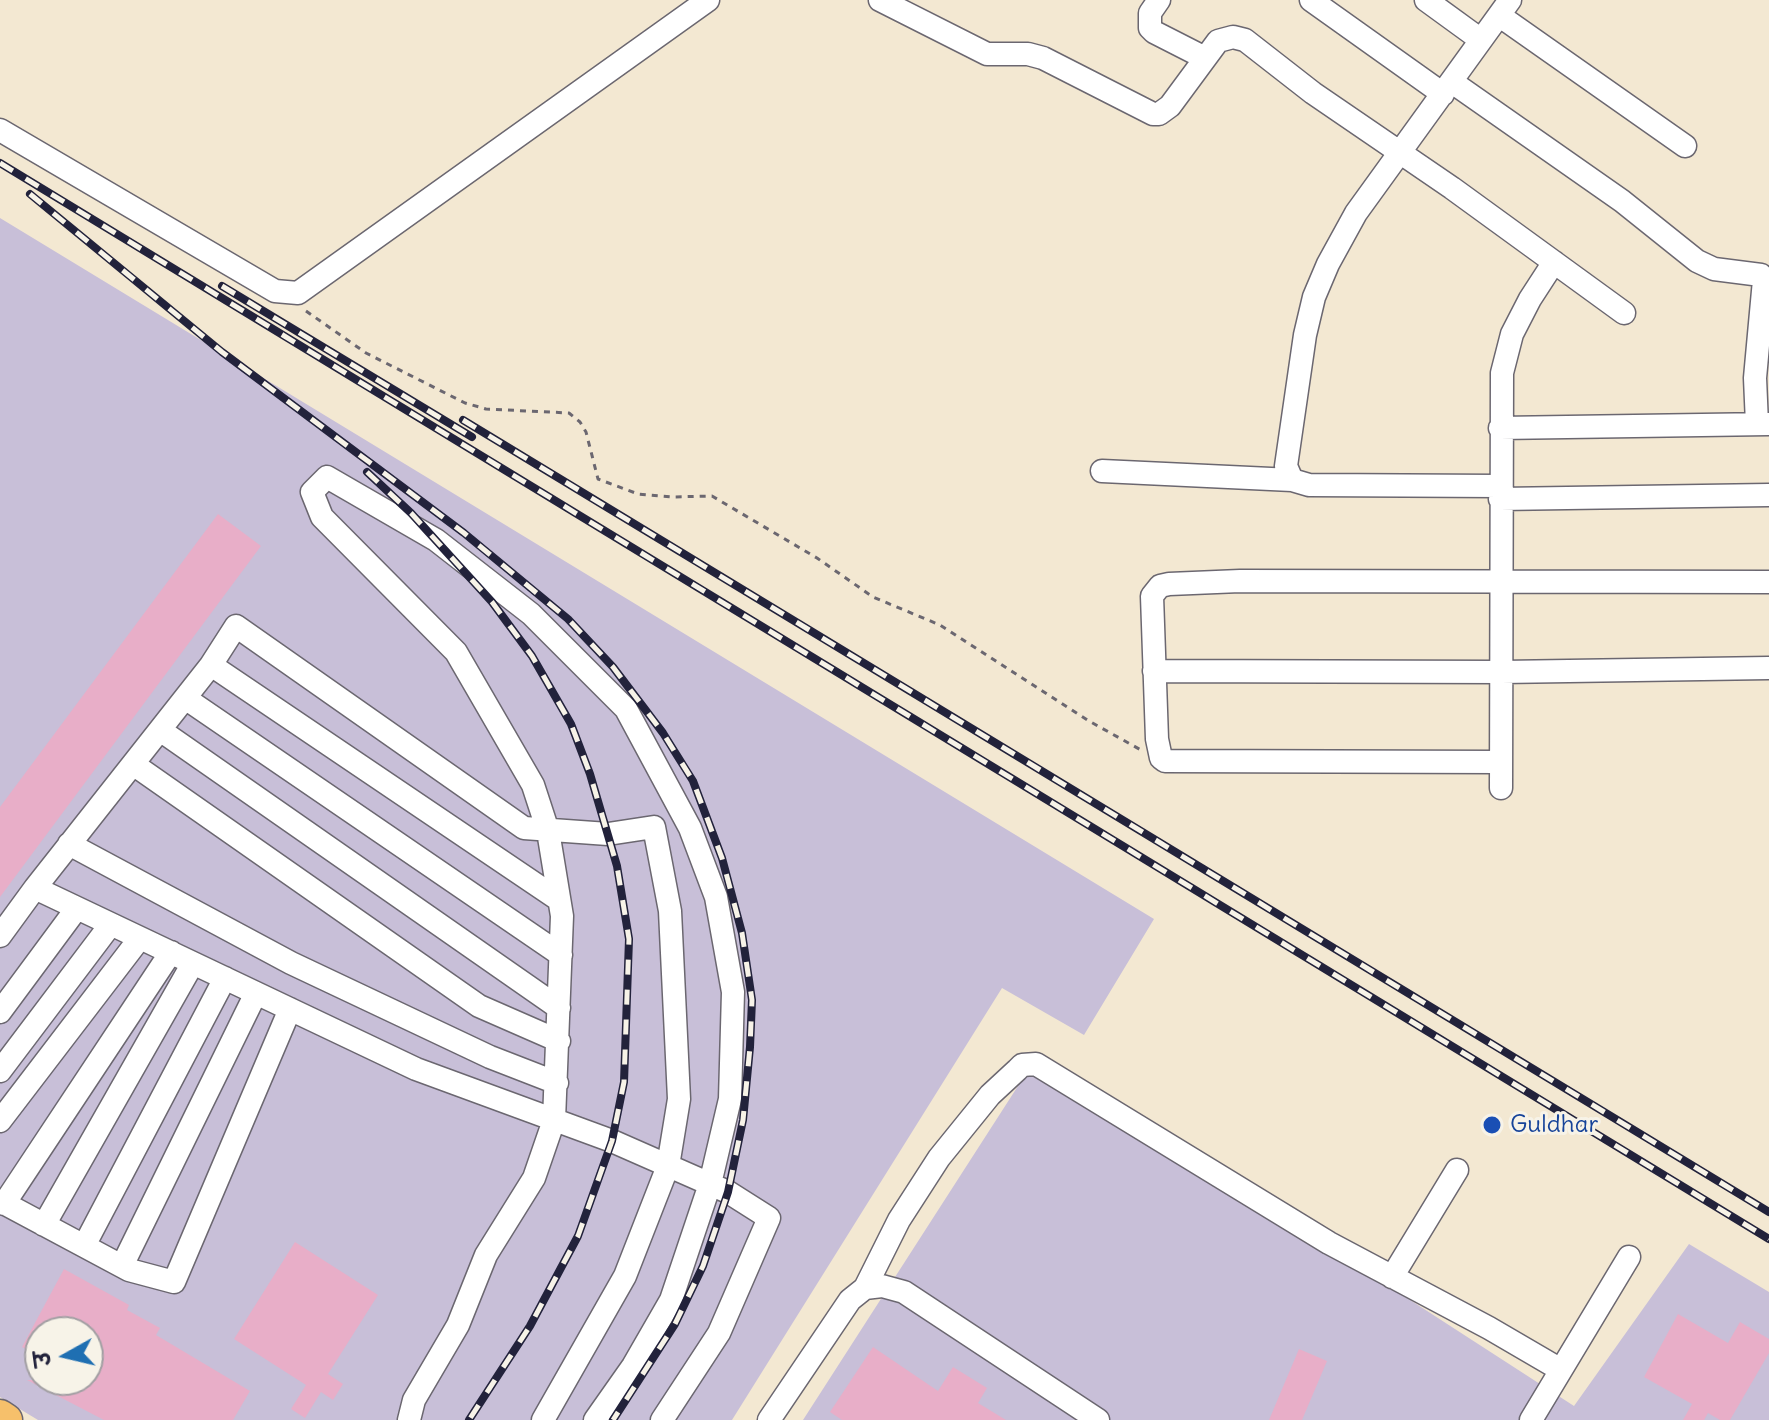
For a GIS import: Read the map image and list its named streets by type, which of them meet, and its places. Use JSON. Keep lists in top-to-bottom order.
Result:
{
  "places": ["Guldhar"],
  "north": "left"
}
